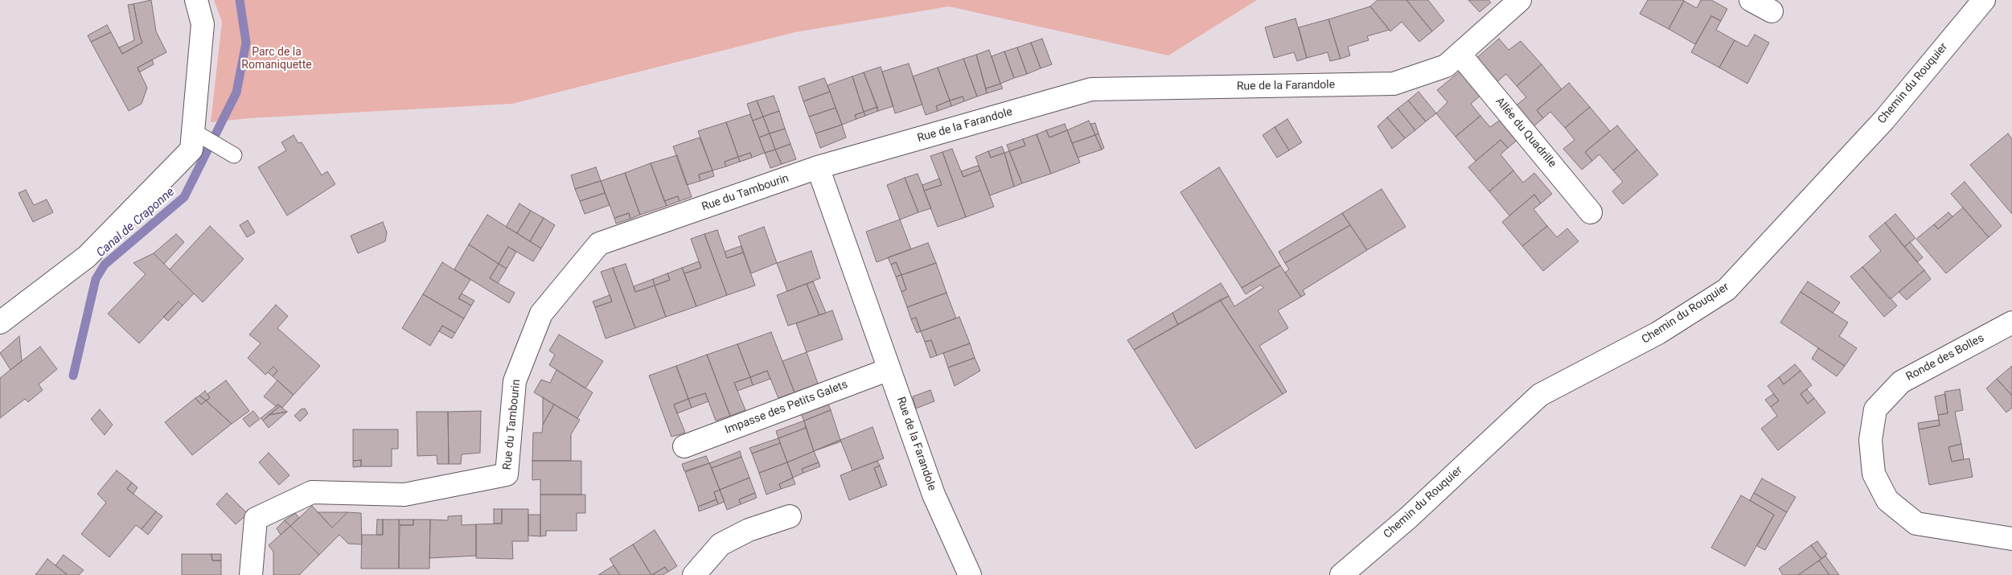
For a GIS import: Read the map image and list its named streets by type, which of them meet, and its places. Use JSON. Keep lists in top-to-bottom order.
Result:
{
  "streets": {
    "street": [
      "Chemin du Rouquier",
      "Rue de la Farandole",
      "Allée du Quadrille",
      "Rue du Tambourin",
      "Ronde des Bolles",
      "Impasse des Petits Galets"
    ]
  },
  "crossings": [
    ["Rue de la Farandole", "Allée du Quadrille"],
    ["Rue de la Farandole", "Rue du Tambourin"],
    ["Rue de la Farandole", "Impasse des Petits Galets"]
  ],
  "water": ["Canal de Craponne"],
  "parks": ["Parc de la Romaniquette"]
}
